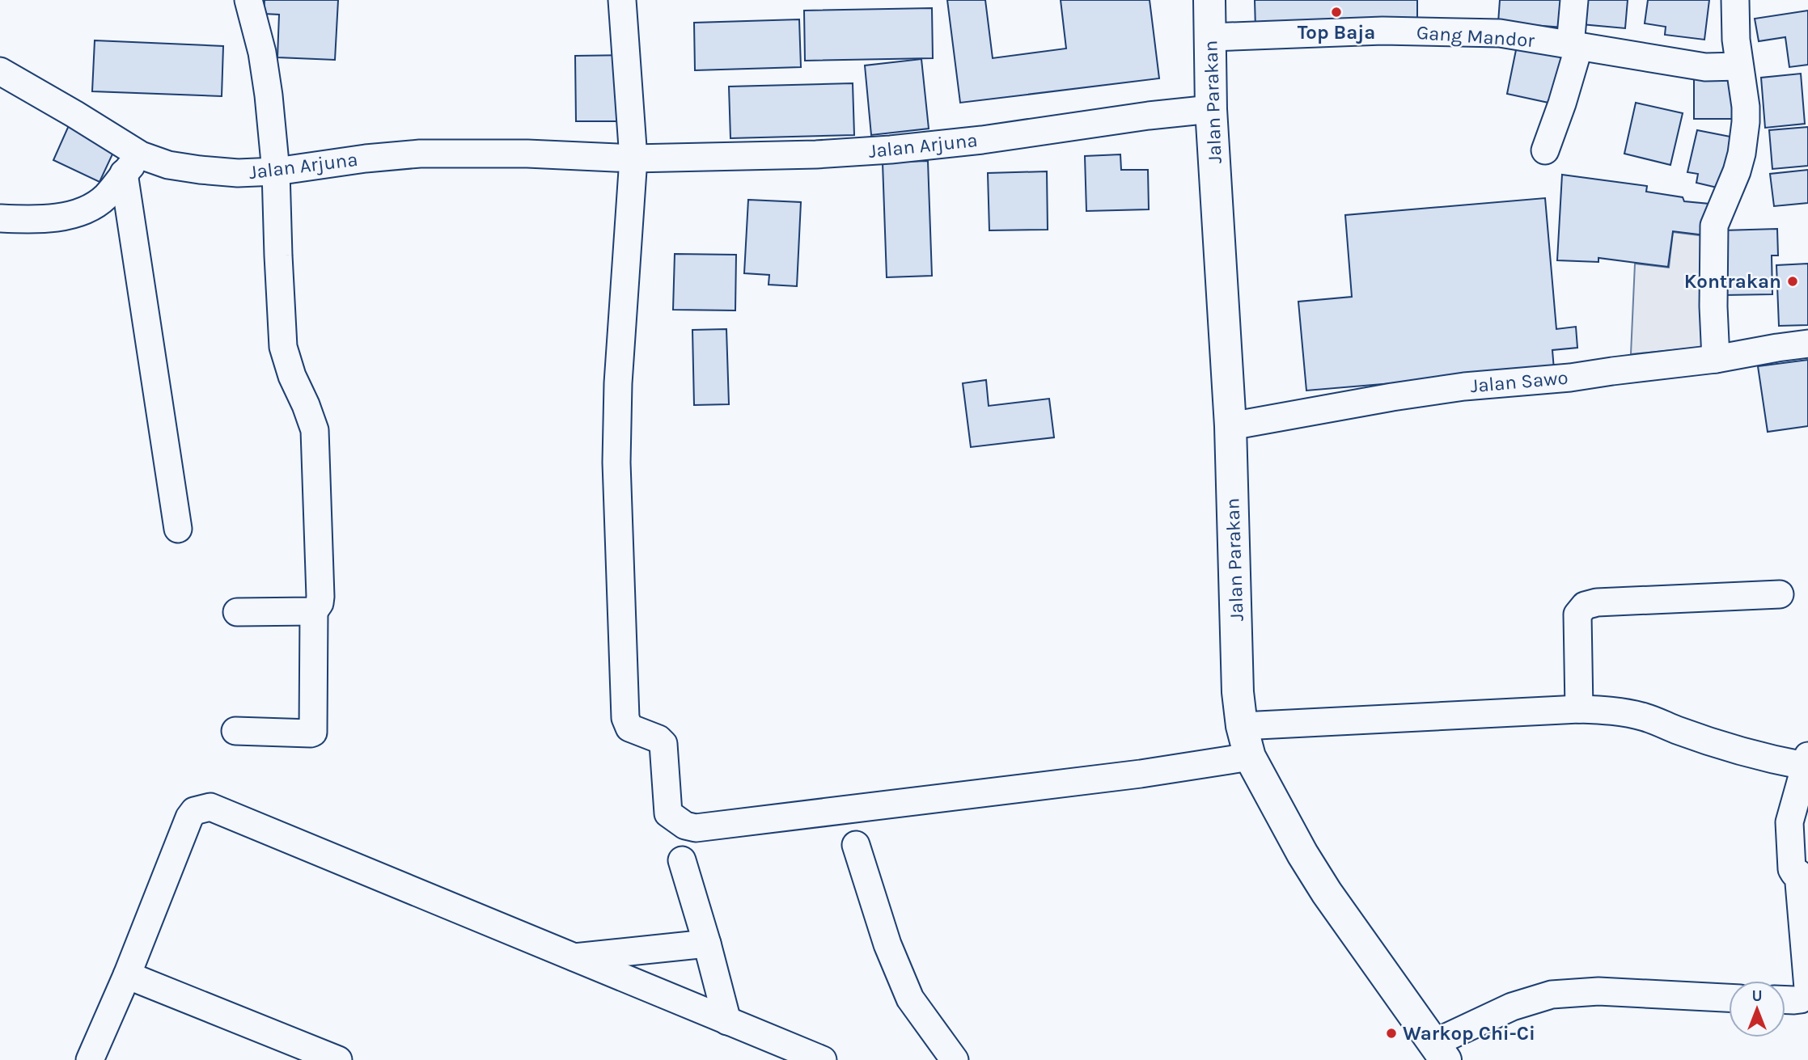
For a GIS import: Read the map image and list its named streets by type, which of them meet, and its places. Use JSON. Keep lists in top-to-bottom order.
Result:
{
  "streets": {
    "street": [
      "Gang Mandor",
      "Jalan Parakan",
      "Jalan Arjuna",
      "Jalan Sawo"
    ]
  },
  "crossings": [
    ["Gang Mandor", "Jalan Parakan"],
    ["Jalan Parakan", "Jalan Arjuna"],
    ["Jalan Parakan", "Jalan Sawo"]
  ],
  "places": ["Top Baja", "Kontrakan", "Warkop Chi-Ci"],
  "north": "top"
}
